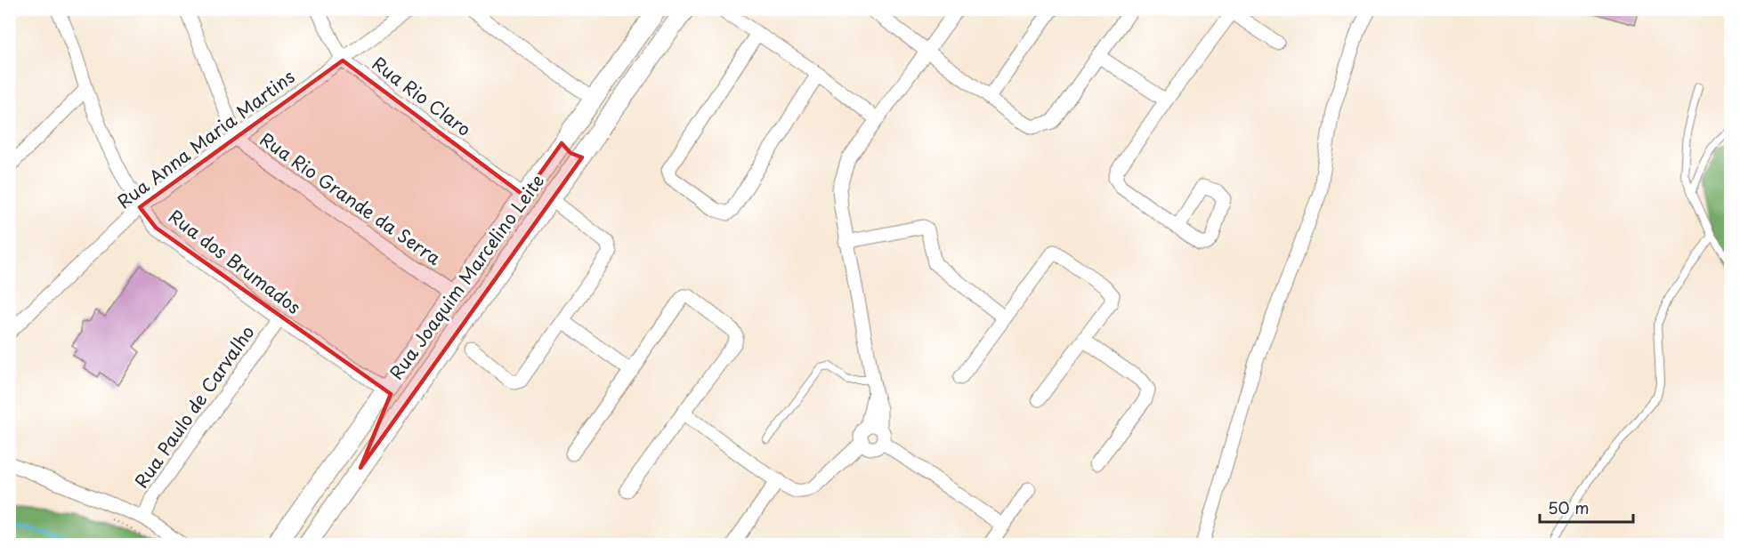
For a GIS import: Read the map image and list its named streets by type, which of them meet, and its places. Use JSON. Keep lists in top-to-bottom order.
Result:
{
  "streets": {
    "main road": ["Rua Joaquim Marcelino Leite"],
    "street": [
      "Rua Rio Claro",
      "Rua Anna Maria Martins",
      "Rua Rio Grande da Serra",
      "Rua dos Brumados",
      "Rua Paulo de Carvalho"
    ]
  },
  "crossings": [
    ["Rua Rio Claro", "Rua Anna Maria Martins"],
    ["Rua Rio Claro", "Rua Joaquim Marcelino Leite"],
    ["Rua Anna Maria Martins", "Rua Rio Grande da Serra"],
    ["Rua Anna Maria Martins", "Rua dos Brumados"],
    ["Rua Rio Grande da Serra", "Rua Joaquim Marcelino Leite"],
    ["Rua dos Brumados", "Rua Joaquim Marcelino Leite"],
    ["Rua dos Brumados", "Rua Paulo de Carvalho"]
  ],
  "scale_bar": "50 m"
}
